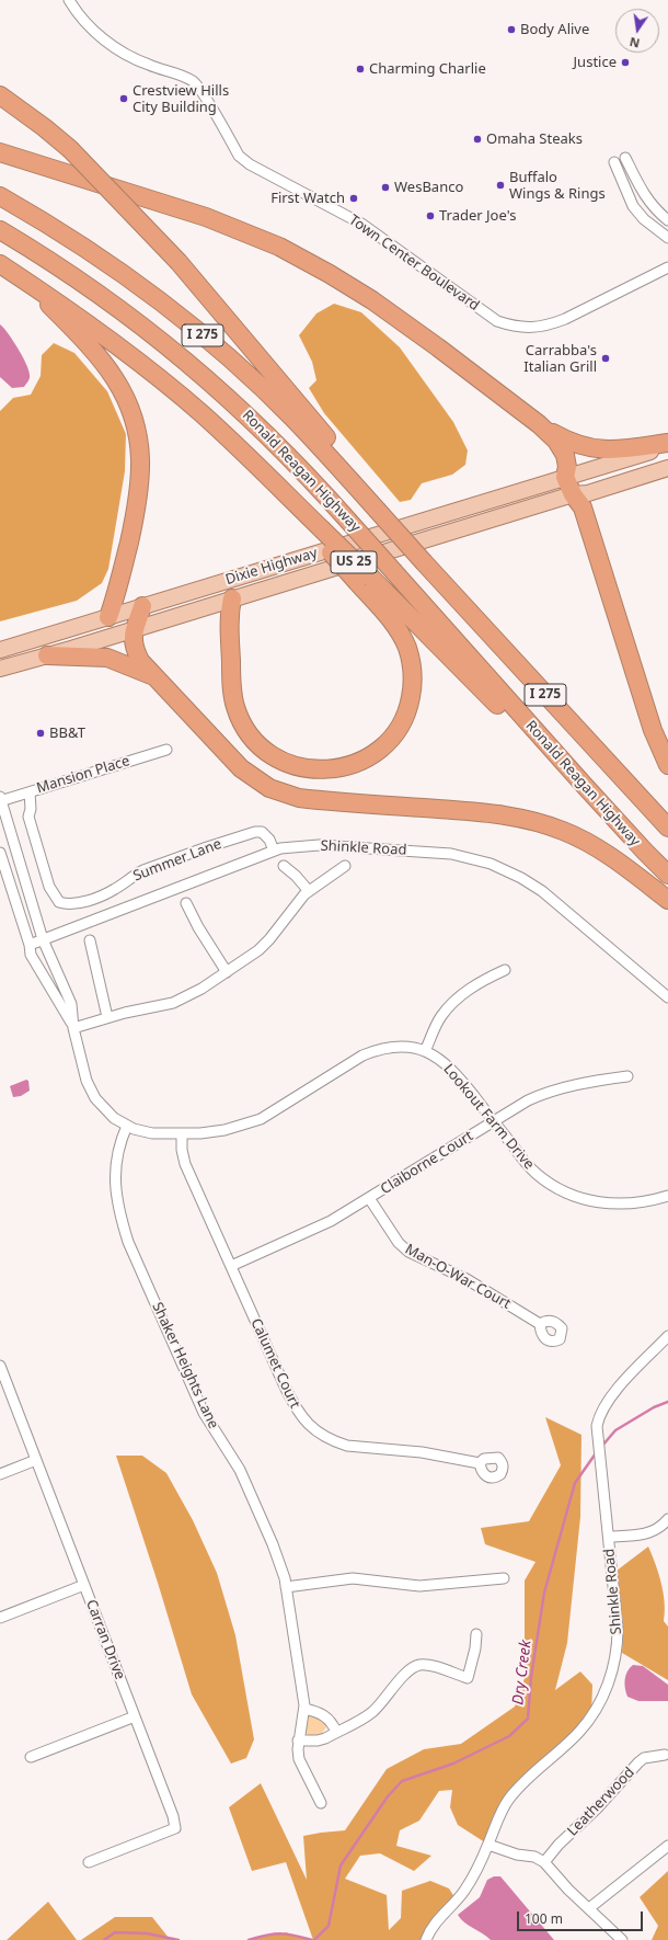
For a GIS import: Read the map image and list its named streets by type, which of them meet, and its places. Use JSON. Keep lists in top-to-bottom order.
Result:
{
  "streets": {
    "highway": ["I 275", "Ronald Reagan Highway"],
    "main road": ["US 25", "Dixie Highway"],
    "street": [
      "Town Center Boulevard",
      "Mansion Place",
      "Shinkle Road",
      "Summer Lane",
      "Lookout Farm Drive",
      "Claiborne Court",
      "Man-O-War Court",
      "Calumet Court",
      "Shaker Heights Lane",
      "Carran Drive",
      "Leatherwood"
    ]
  },
  "crossings": [
    ["Mansion Place", "Summer Lane"],
    ["Mansion Place", "Lookout Farm Drive"],
    ["Shinkle Road", "Summer Lane"],
    ["Shinkle Road", "Lookout Farm Drive"],
    ["Lookout Farm Drive", "Claiborne Court"],
    ["Lookout Farm Drive", "Calumet Court"],
    ["Lookout Farm Drive", "Shaker Heights Lane"],
    ["Claiborne Court", "Man-O-War Court"],
    ["Claiborne Court", "Calumet Court"]
  ],
  "water": ["Dry Creek"],
  "places": [
    "Body Alive",
    "Justice",
    "Charming Charlie",
    "Crestview Hills City Building",
    "Omaha Steaks",
    "Buffalo Wings & Rings",
    "WesBanco",
    "First Watch",
    "Trader Joe's",
    "Carrabba's Italian Grill",
    "BB&T"
  ],
  "scale_bar": "100 m",
  "north": "bottom"
}
